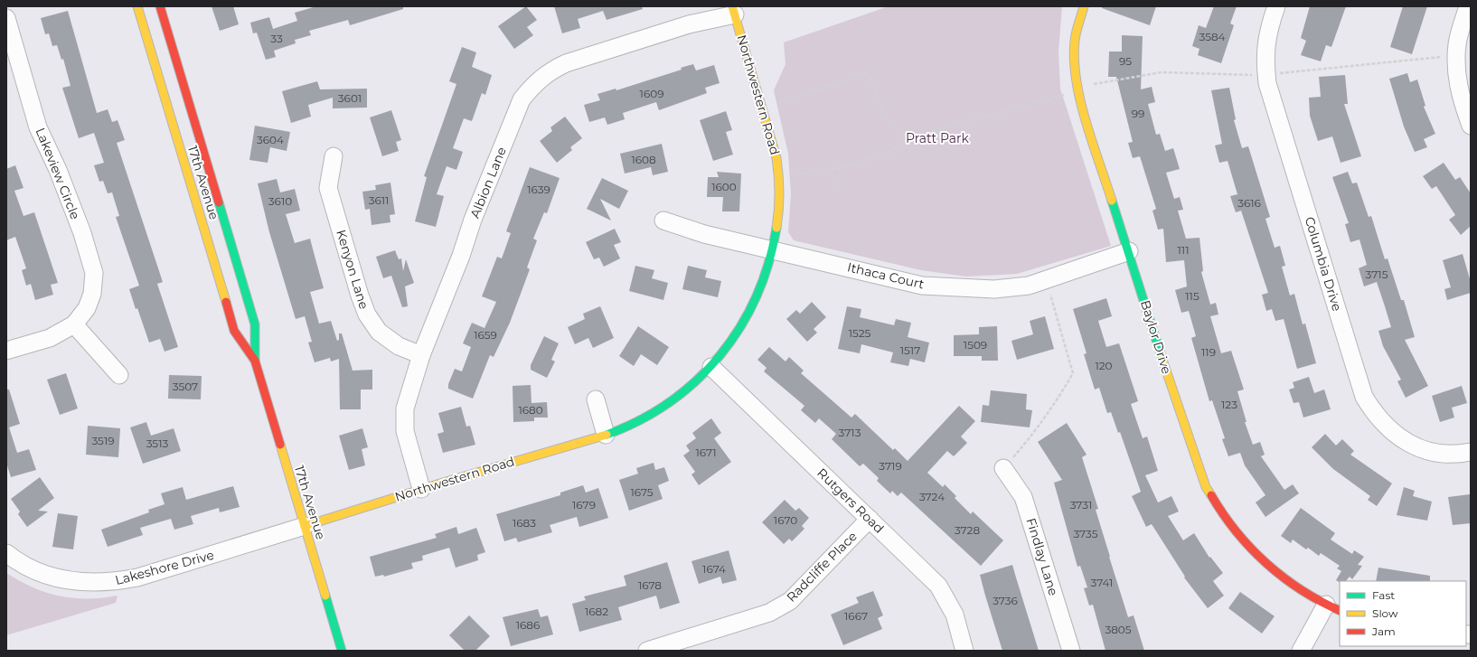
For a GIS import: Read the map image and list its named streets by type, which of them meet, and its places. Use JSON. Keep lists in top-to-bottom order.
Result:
{
  "streets": {
    "street": [
      "Northwestern Road",
      "Lakeview Circle",
      "17th Avenue",
      "Albion Lane",
      "Columbia Drive",
      "Kenyon Lane",
      "Ithaca Court",
      "Baylor Drive",
      "Rutgers Road",
      "Findlay Lane",
      "Radcliffe Place",
      "Lakeshore Drive"
    ]
  },
  "crossings": [
    ["Northwestern Road", "17th Avenue"],
    ["Northwestern Road", "Albion Lane"],
    ["Northwestern Road", "Ithaca Court"],
    ["Northwestern Road", "Rutgers Road"],
    ["Northwestern Road", "Lakeshore Drive"],
    ["17th Avenue", "Lakeshore Drive"],
    ["Albion Lane", "Kenyon Lane"],
    ["Ithaca Court", "Baylor Drive"],
    ["Rutgers Road", "Radcliffe Place"]
  ],
  "parks": ["Pratt Park"],
  "house_numbers": [
    "3584",
    "33",
    "95",
    "1609",
    "3601",
    "99",
    "3604",
    "1608",
    "1600",
    "1639",
    "3611",
    "3610",
    "3616",
    "111",
    "3715",
    "115",
    "1525",
    "1659",
    "1509",
    "1517",
    "119",
    "120",
    "3507",
    "123",
    "1680",
    "3713",
    "3519",
    "3513",
    "1671",
    "3719",
    "1675",
    "3724",
    "1679",
    "3731",
    "1670",
    "1683",
    "3728",
    "3735",
    "1674",
    "3741",
    "1678",
    "3736",
    "1682",
    "1667",
    "1686",
    "3805"
  ],
  "legend": ["Fast", "Slow", "Jam"]
}
